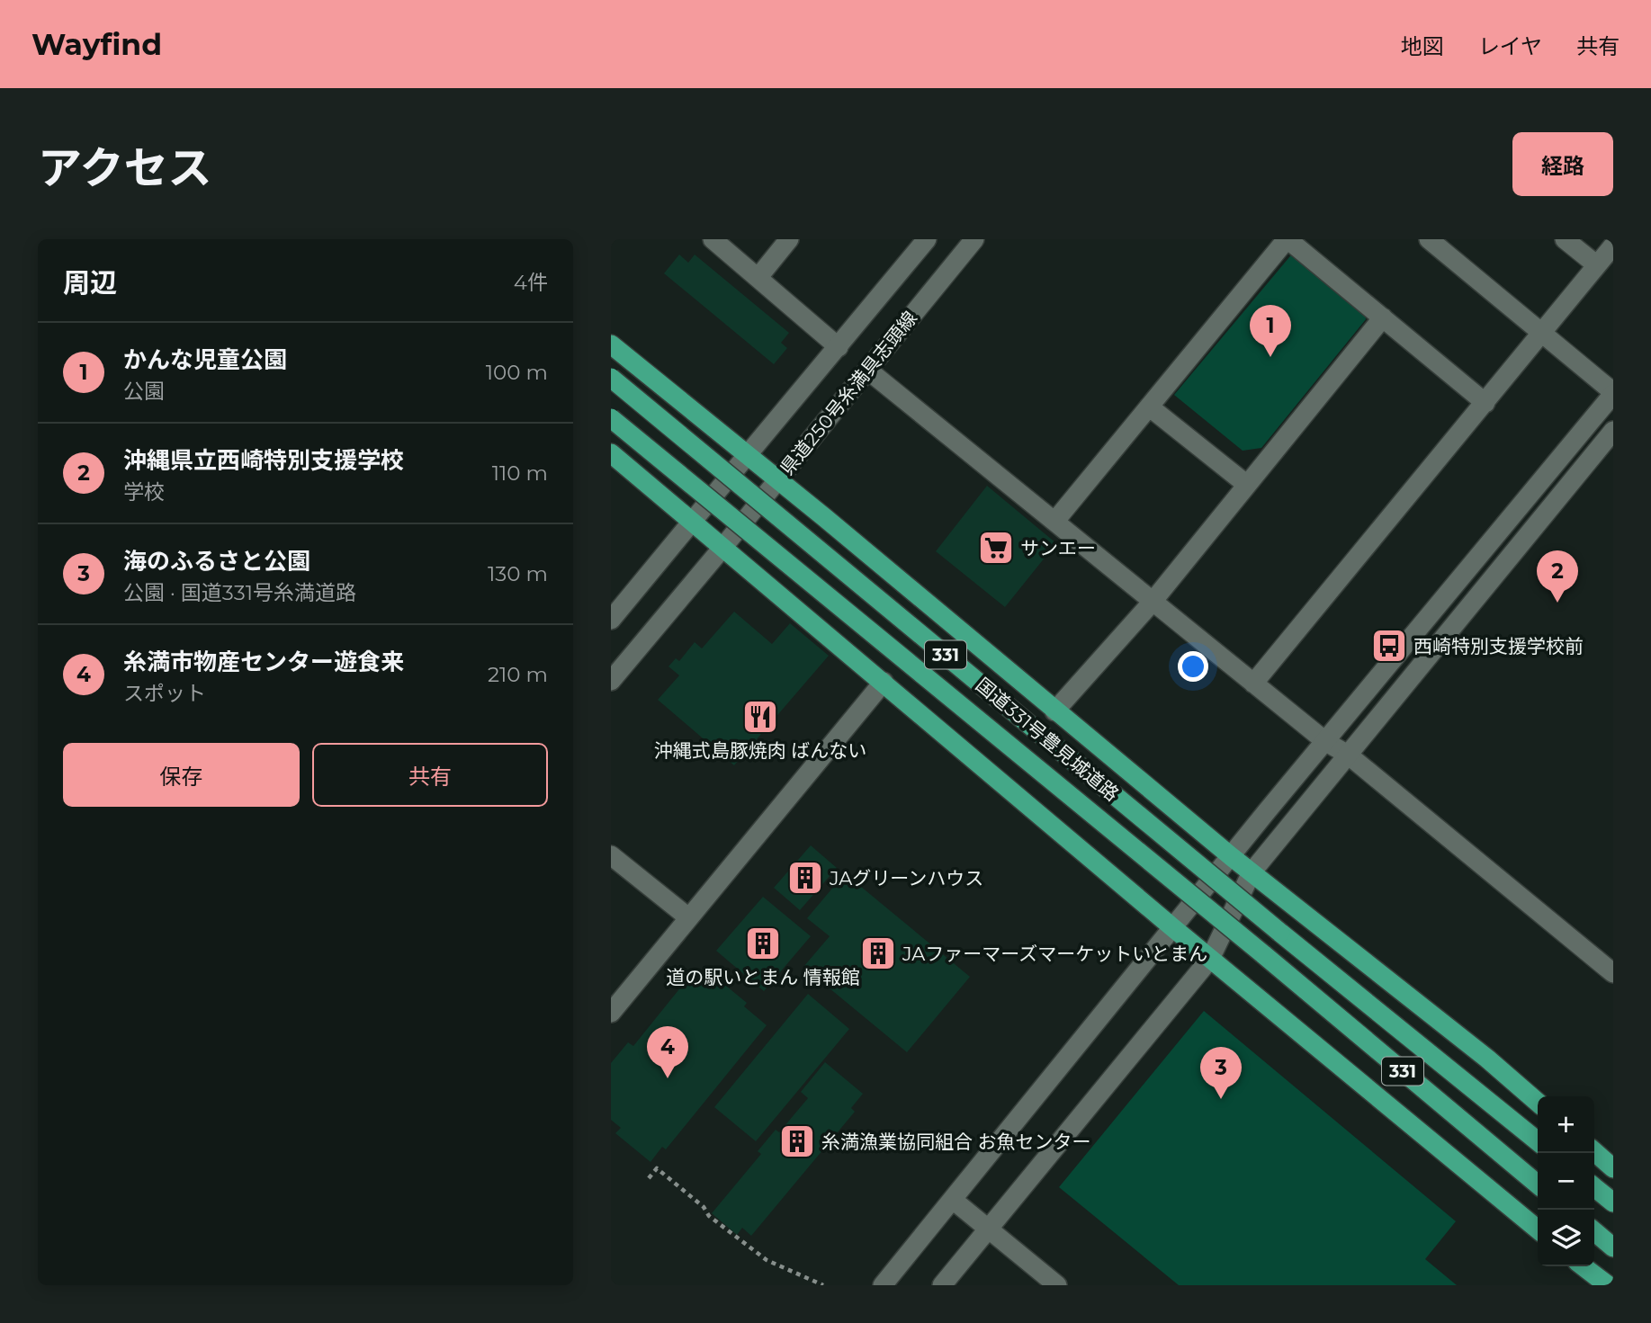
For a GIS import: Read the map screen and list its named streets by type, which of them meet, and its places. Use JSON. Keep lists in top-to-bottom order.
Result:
{
  "streets": {
    "highway": ["331", "国道331号豊見城道路"],
    "street": ["県道250号糸満具志頭線"]
  },
  "crossings": [
    ["県道250号糸満具志頭線", "331"]
  ],
  "places": {
    "supermarket": ["サンエー"],
    "bus stop": ["西崎特別支援学校前"],
    "restaurant": ["沖縄式島豚焼肉 ばんない"],
    "building": [
      "JAグリーンハウス",
      "道の駅いとまん 情報館",
      "JAファーマーズマーケットいとまん",
      "糸満漁業協同組合 お魚センター"
    ]
  },
  "page": {
    "header": "Wayfind",
    "nav": ["地図", "レイヤ", "共有"],
    "title": "アクセス",
    "buttons": [
      "経路",
      ["保存", "共有"]
    ],
    "heading": ["周辺", "4件"],
    "pins": [
      "1",
      "2",
      "4",
      "3"
    ],
    "list": [
      {
        "mark": "1",
        "name": "かんな児童公園",
        "note": "公園",
        "value": "100 m"
      },
      {
        "mark": "2",
        "name": "沖縄県立西崎特別支援学校",
        "note": "学校",
        "value": "110 m"
      },
      {
        "mark": "3",
        "name": "海のふるさと公園",
        "note": "公園 · 国道331号糸満道路",
        "value": "130 m"
      },
      {
        "mark": "4",
        "name": "糸満市物産センター遊食来",
        "note": "スポット",
        "value": "210 m"
      }
    ],
    "map_buttons": ["+", "−"]
  }
}
